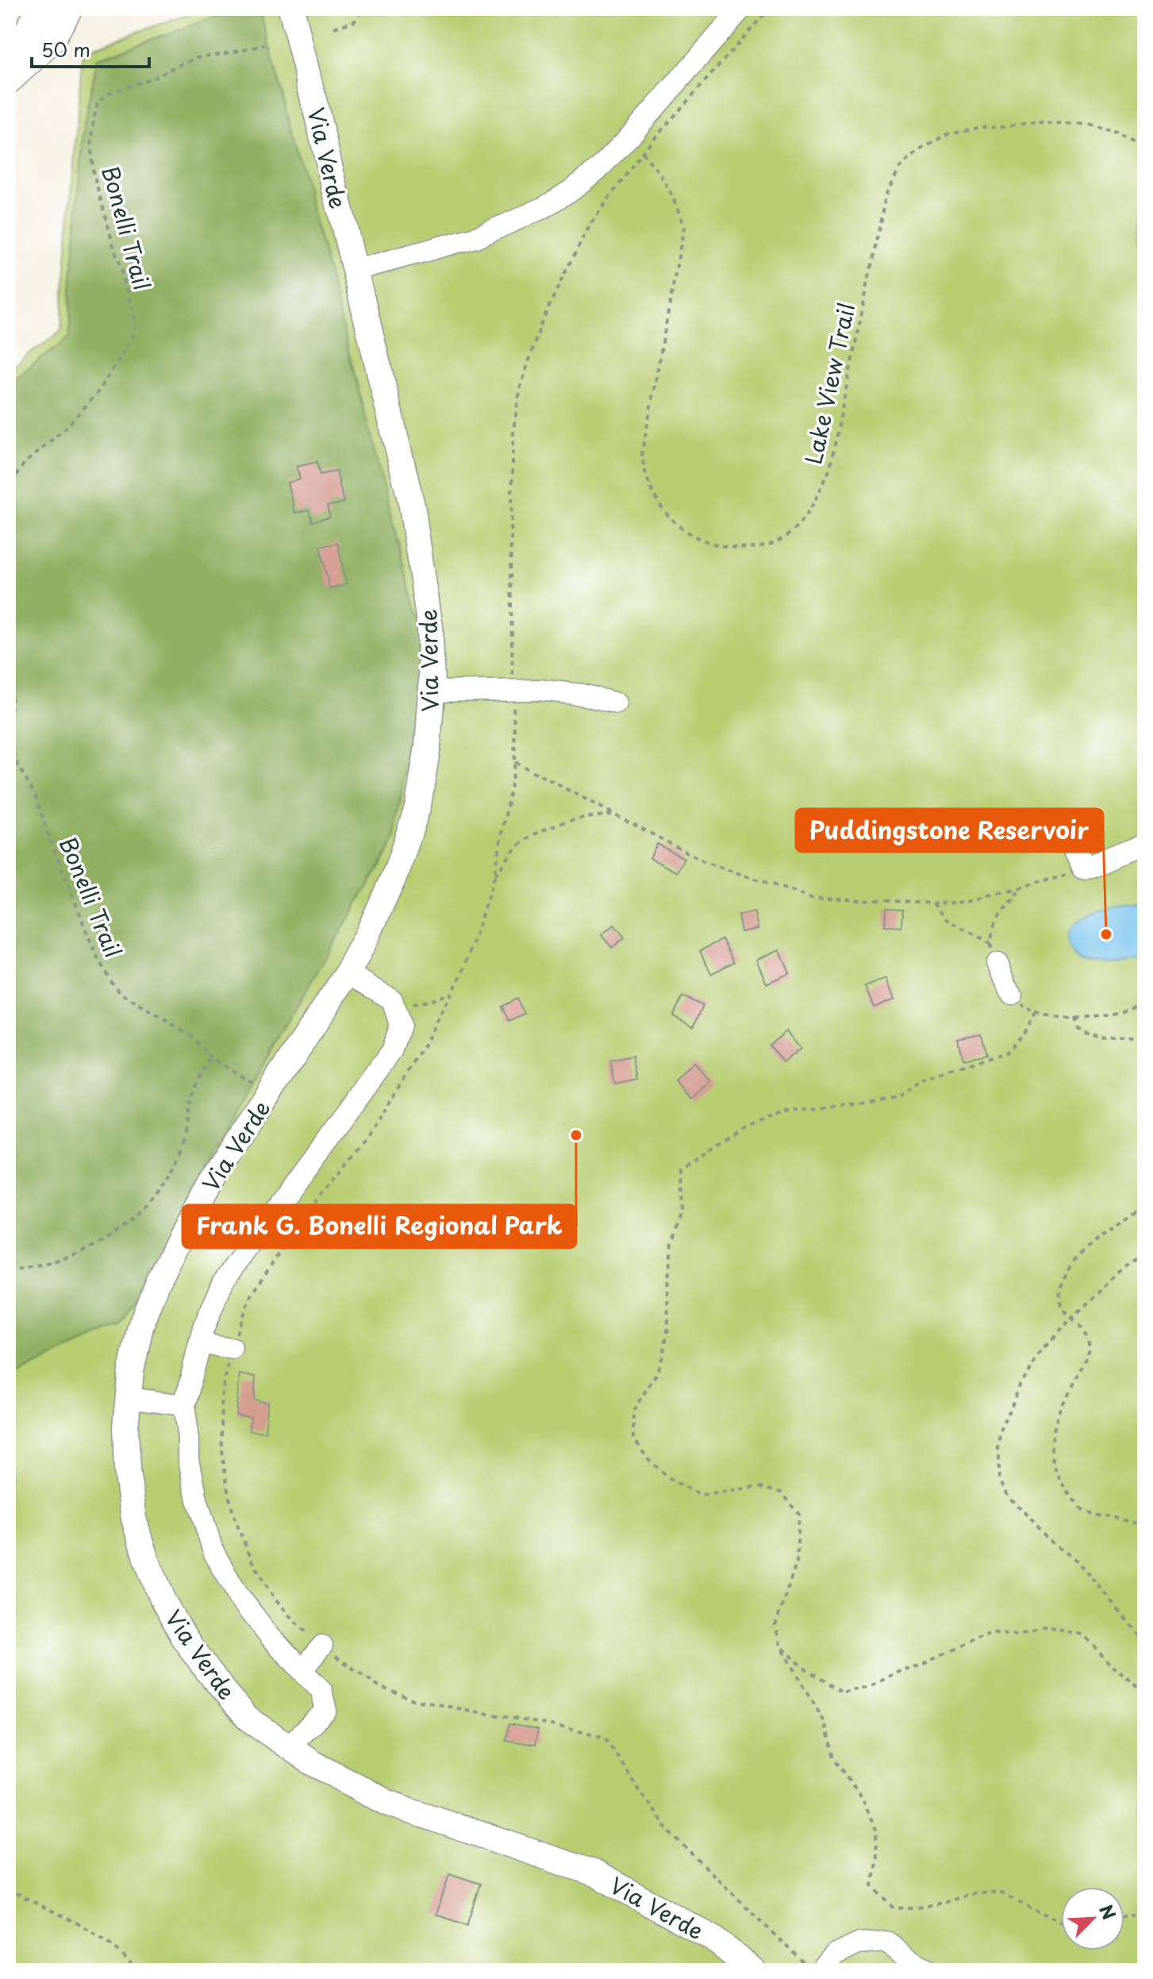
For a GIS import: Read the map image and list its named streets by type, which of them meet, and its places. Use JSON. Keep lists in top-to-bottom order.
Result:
{
  "streets": {
    "main road": ["Via Verde"],
    "path": ["Bonelli Trail", "Lake View Trail"]
  },
  "crossings": [
    ["Via Verde", "Bonelli Trail"]
  ],
  "places": ["Puddingstone Reservoir", "Frank G. Bonelli Regional Park"],
  "scale_bar": "50 m",
  "north": "top right"
}
